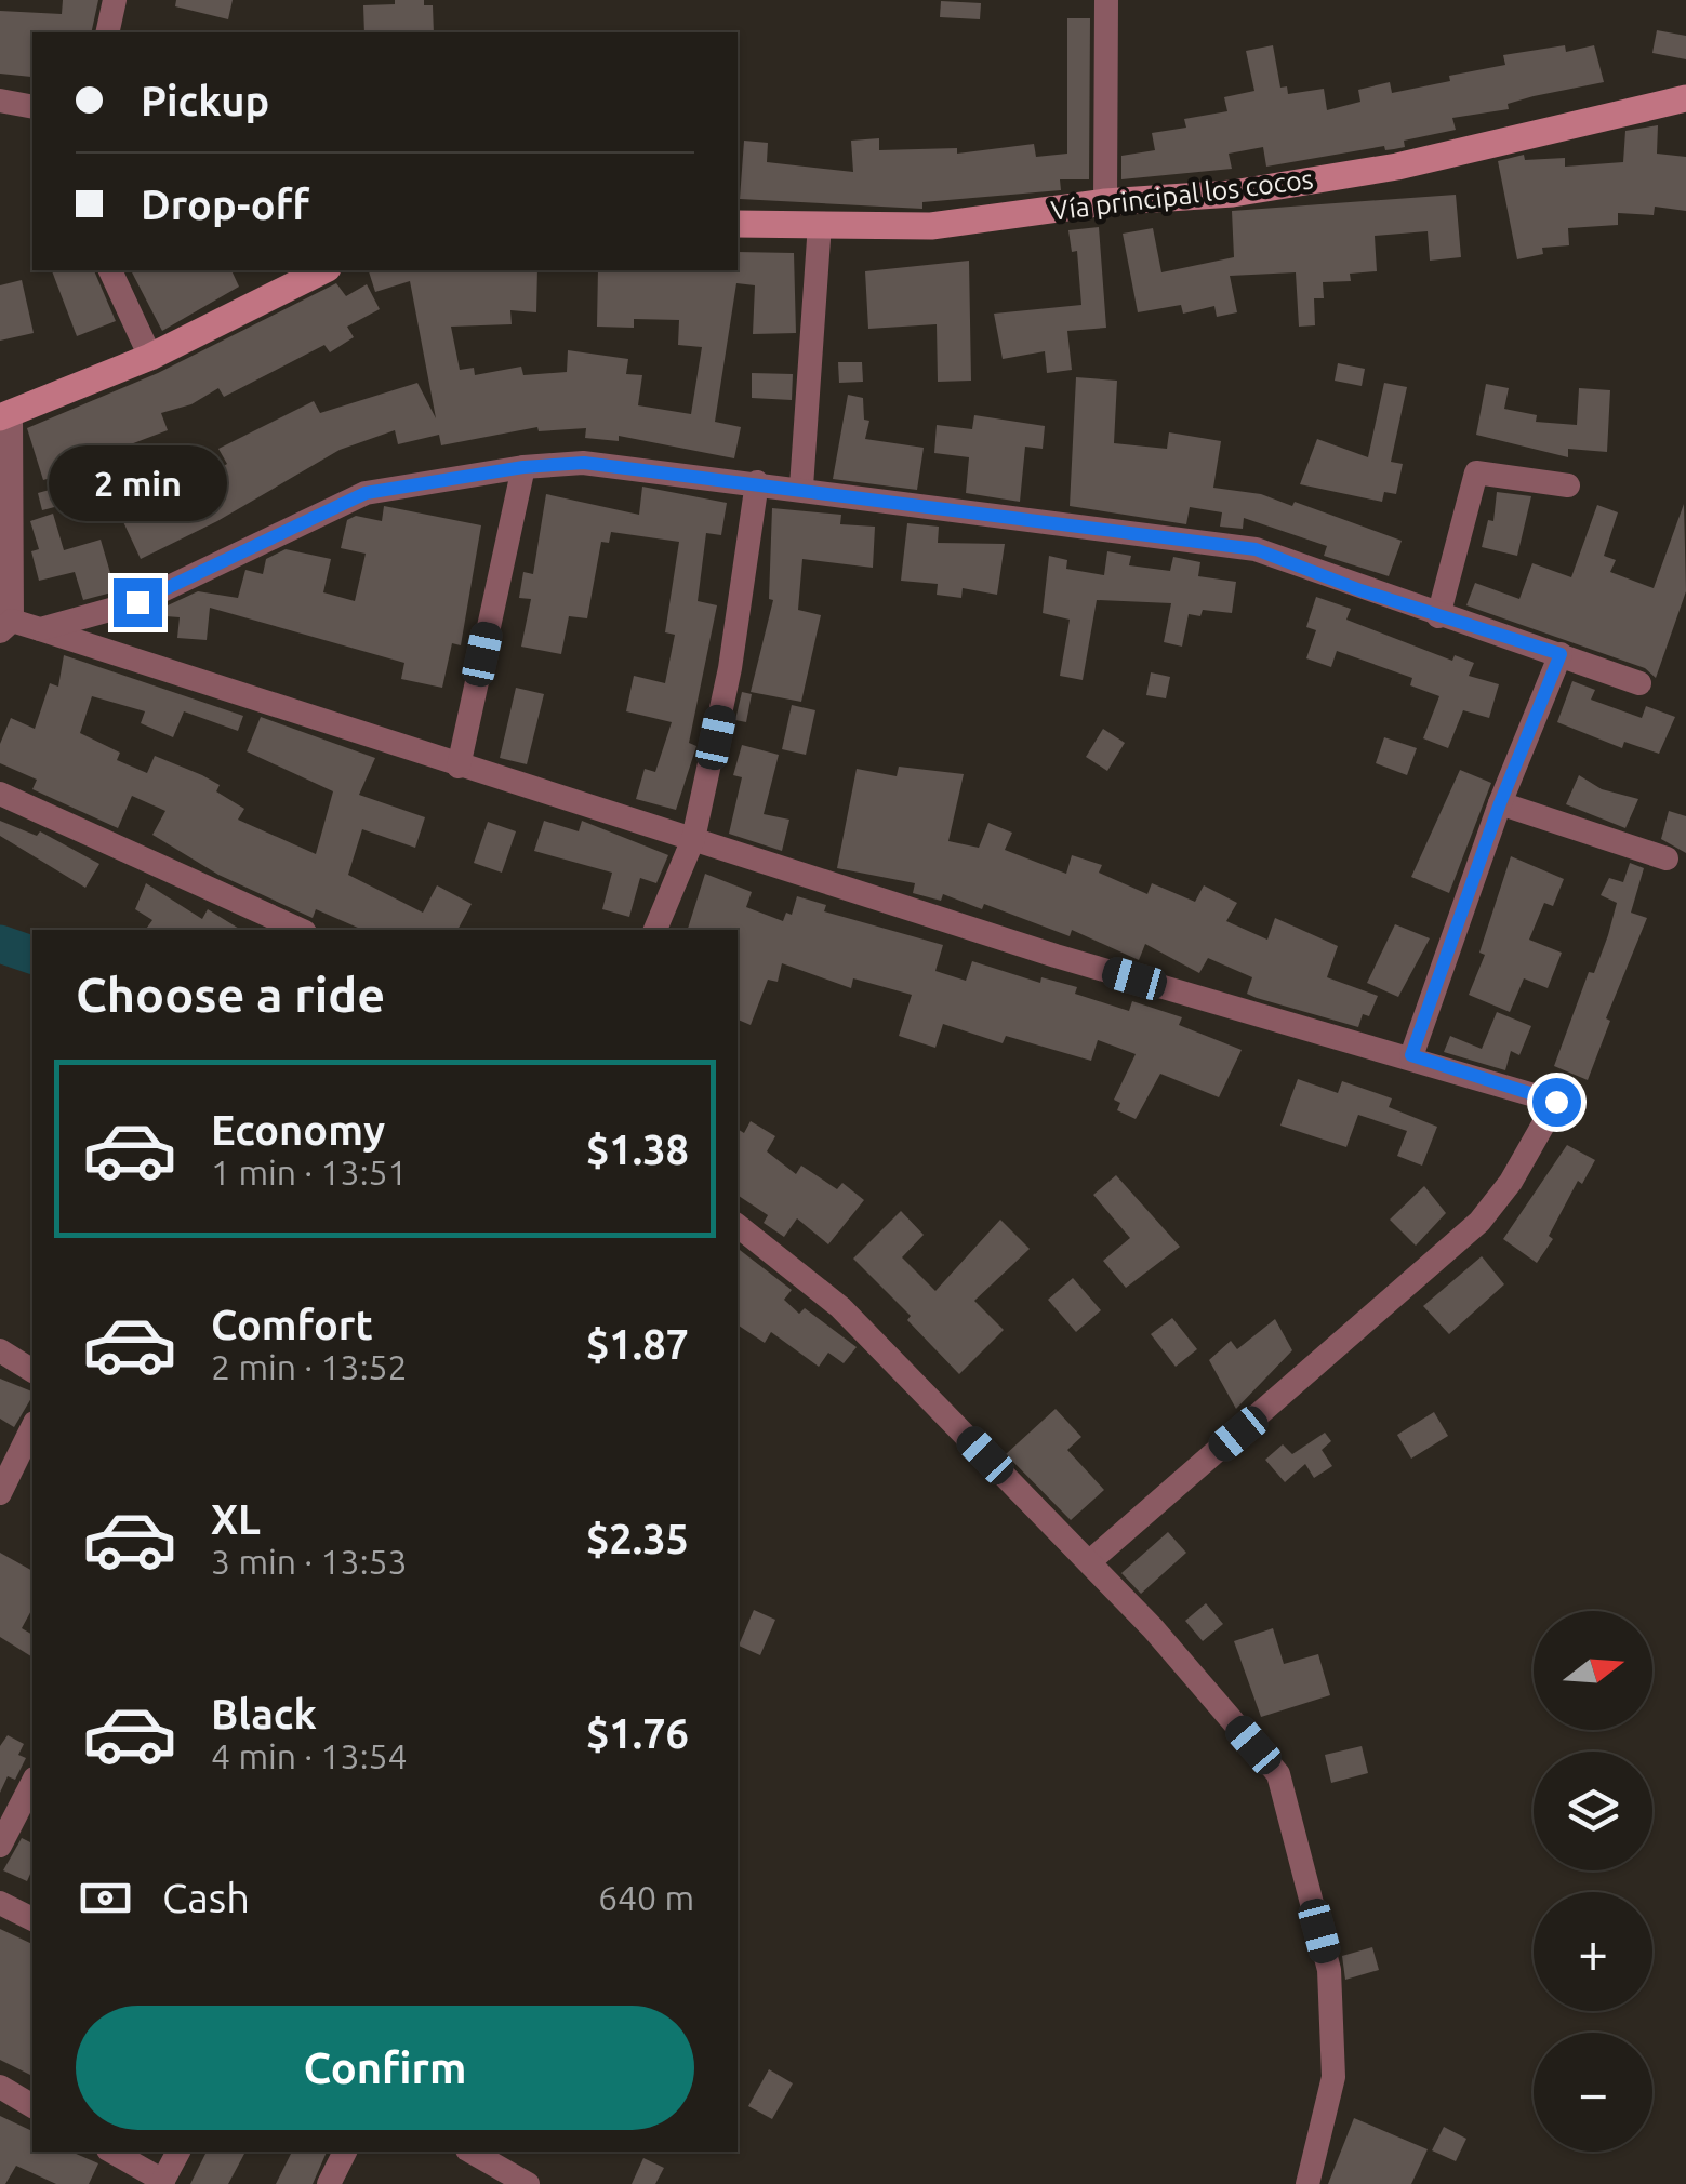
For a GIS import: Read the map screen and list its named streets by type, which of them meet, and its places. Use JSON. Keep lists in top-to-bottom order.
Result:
{
  "streets": {
    "street": ["Vía principal los cocos"]
  },
  "north": "right",
  "page": {
    "banner": ["Pickup", "Drop-off"],
    "bubble": "2 min",
    "heading": "Choose a ride",
    "list": [
      {
        "name": "Economy",
        "note": "1 min · 13:51",
        "value": "$1.38"
      },
      {
        "name": "Comfort",
        "note": "2 min · 13:52",
        "value": "$1.87"
      },
      {
        "name": "XL",
        "note": "3 min · 13:53",
        "value": "$2.35"
      },
      {
        "name": "Black",
        "note": "4 min · 13:54",
        "value": "$1.76"
      }
    ],
    "map_buttons": ["+", "−"],
    "pay": ["Cash", "640 m"],
    "buttons": "Confirm"
  }
}
